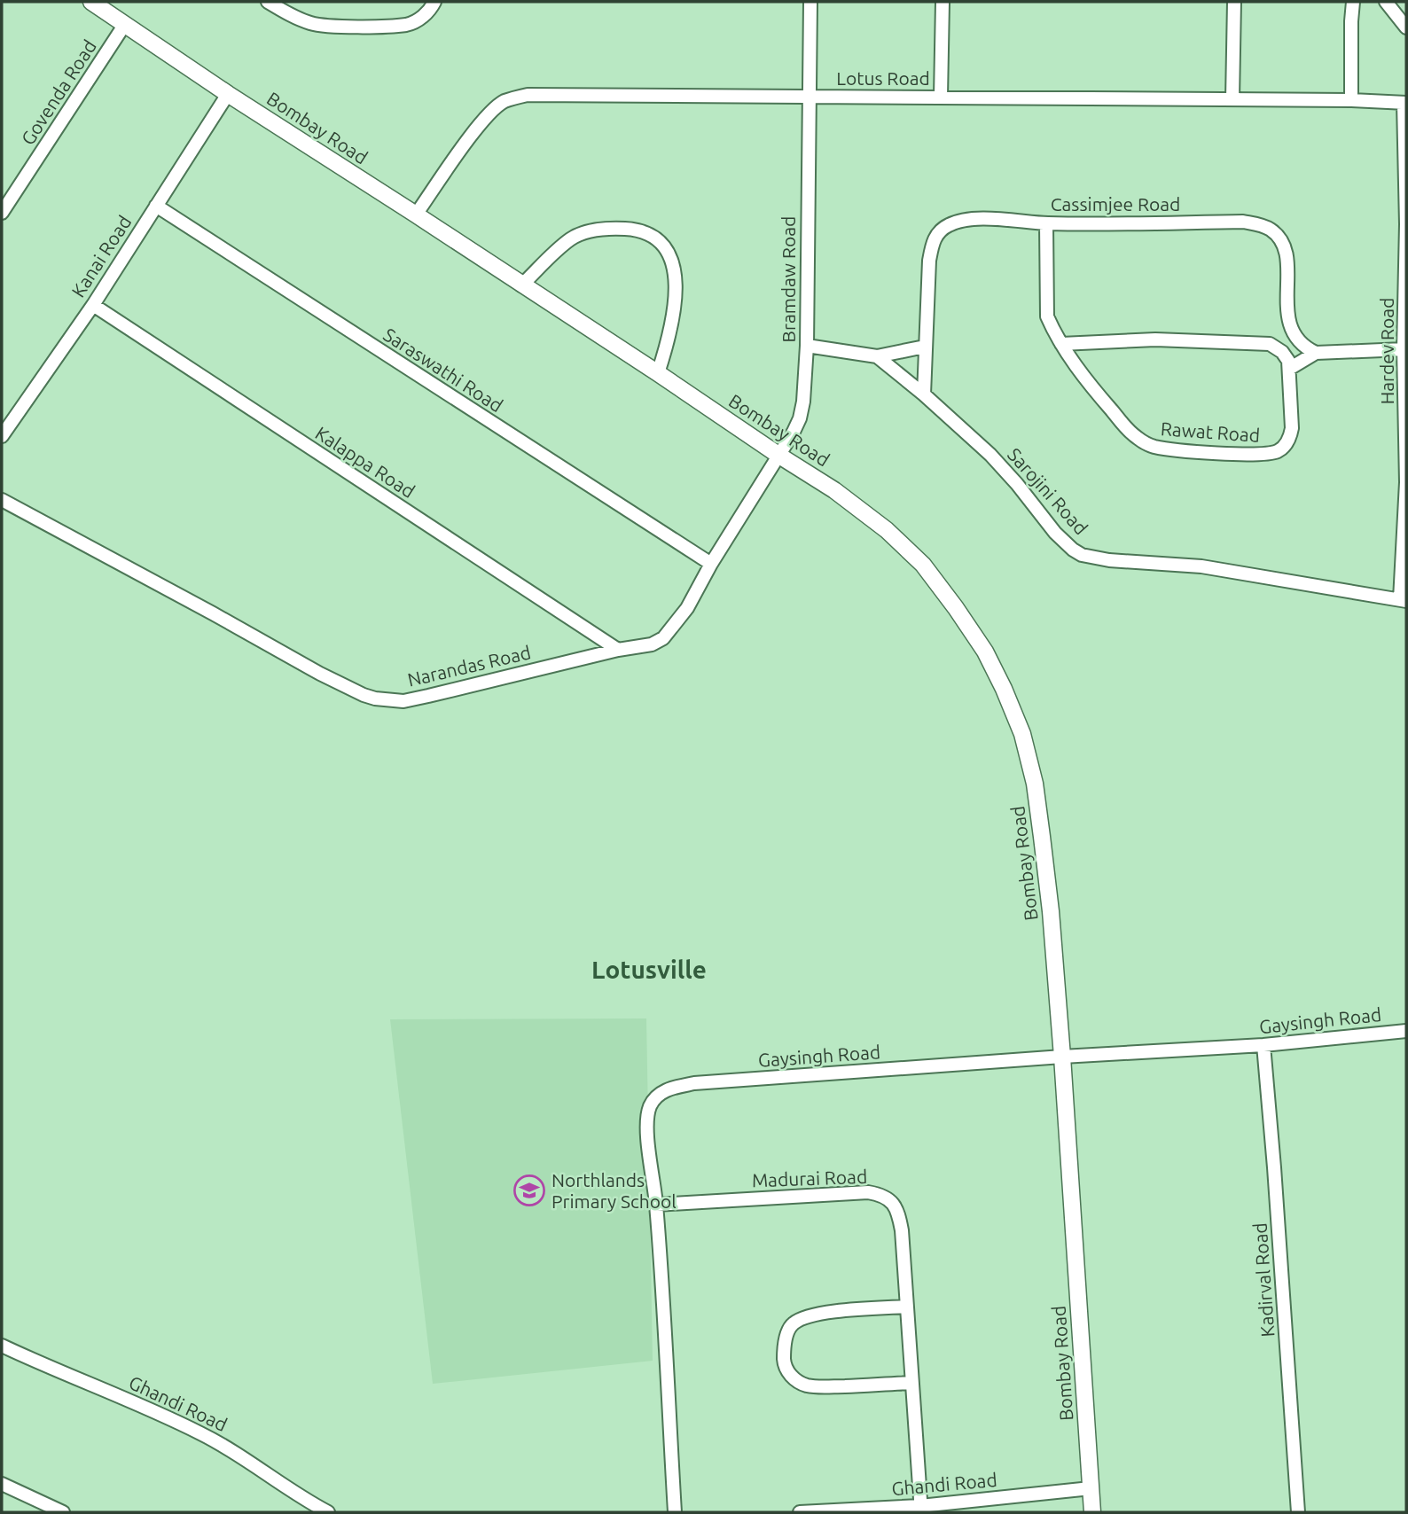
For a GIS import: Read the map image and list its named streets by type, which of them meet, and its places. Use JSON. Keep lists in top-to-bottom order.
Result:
{
  "streets": {
    "street": [
      "Lotus Road",
      "Govenda Road",
      "Bombay Road",
      "Cassimjee Road",
      "Kanai Road",
      "Bramdaw Road",
      "Hardev Road",
      "Saraswathi Road",
      "Rawat Road",
      "Kalappa Road",
      "Sarojini Road",
      "Narandas Road",
      "Gaysingh Road",
      "Madurai Road",
      "Kadirval Road",
      "Ghandi Road"
    ]
  },
  "crossings": [
    ["Lotus Road", "Bombay Road"],
    ["Lotus Road", "Bramdaw Road"],
    ["Lotus Road", "Hardev Road"],
    ["Govenda Road", "Bombay Road"],
    ["Bombay Road", "Kanai Road"],
    ["Bombay Road", "Bramdaw Road"],
    ["Bombay Road", "Narandas Road"],
    ["Bombay Road", "Gaysingh Road"],
    ["Bombay Road", "Ghandi Road"],
    ["Cassimjee Road", "Rawat Road"],
    ["Cassimjee Road", "Sarojini Road"],
    ["Kanai Road", "Saraswathi Road"],
    ["Kanai Road", "Kalappa Road"],
    ["Bramdaw Road", "Narandas Road"],
    ["Hardev Road", "Sarojini Road"],
    ["Saraswathi Road", "Narandas Road"],
    ["Kalappa Road", "Narandas Road"],
    ["Gaysingh Road", "Madurai Road"],
    ["Gaysingh Road", "Kadirval Road"],
    ["Madurai Road", "Ghandi Road"]
  ],
  "districts": ["Lotusville"],
  "places": {
    "school or university": ["Northlands Primary School"]
  }
}
